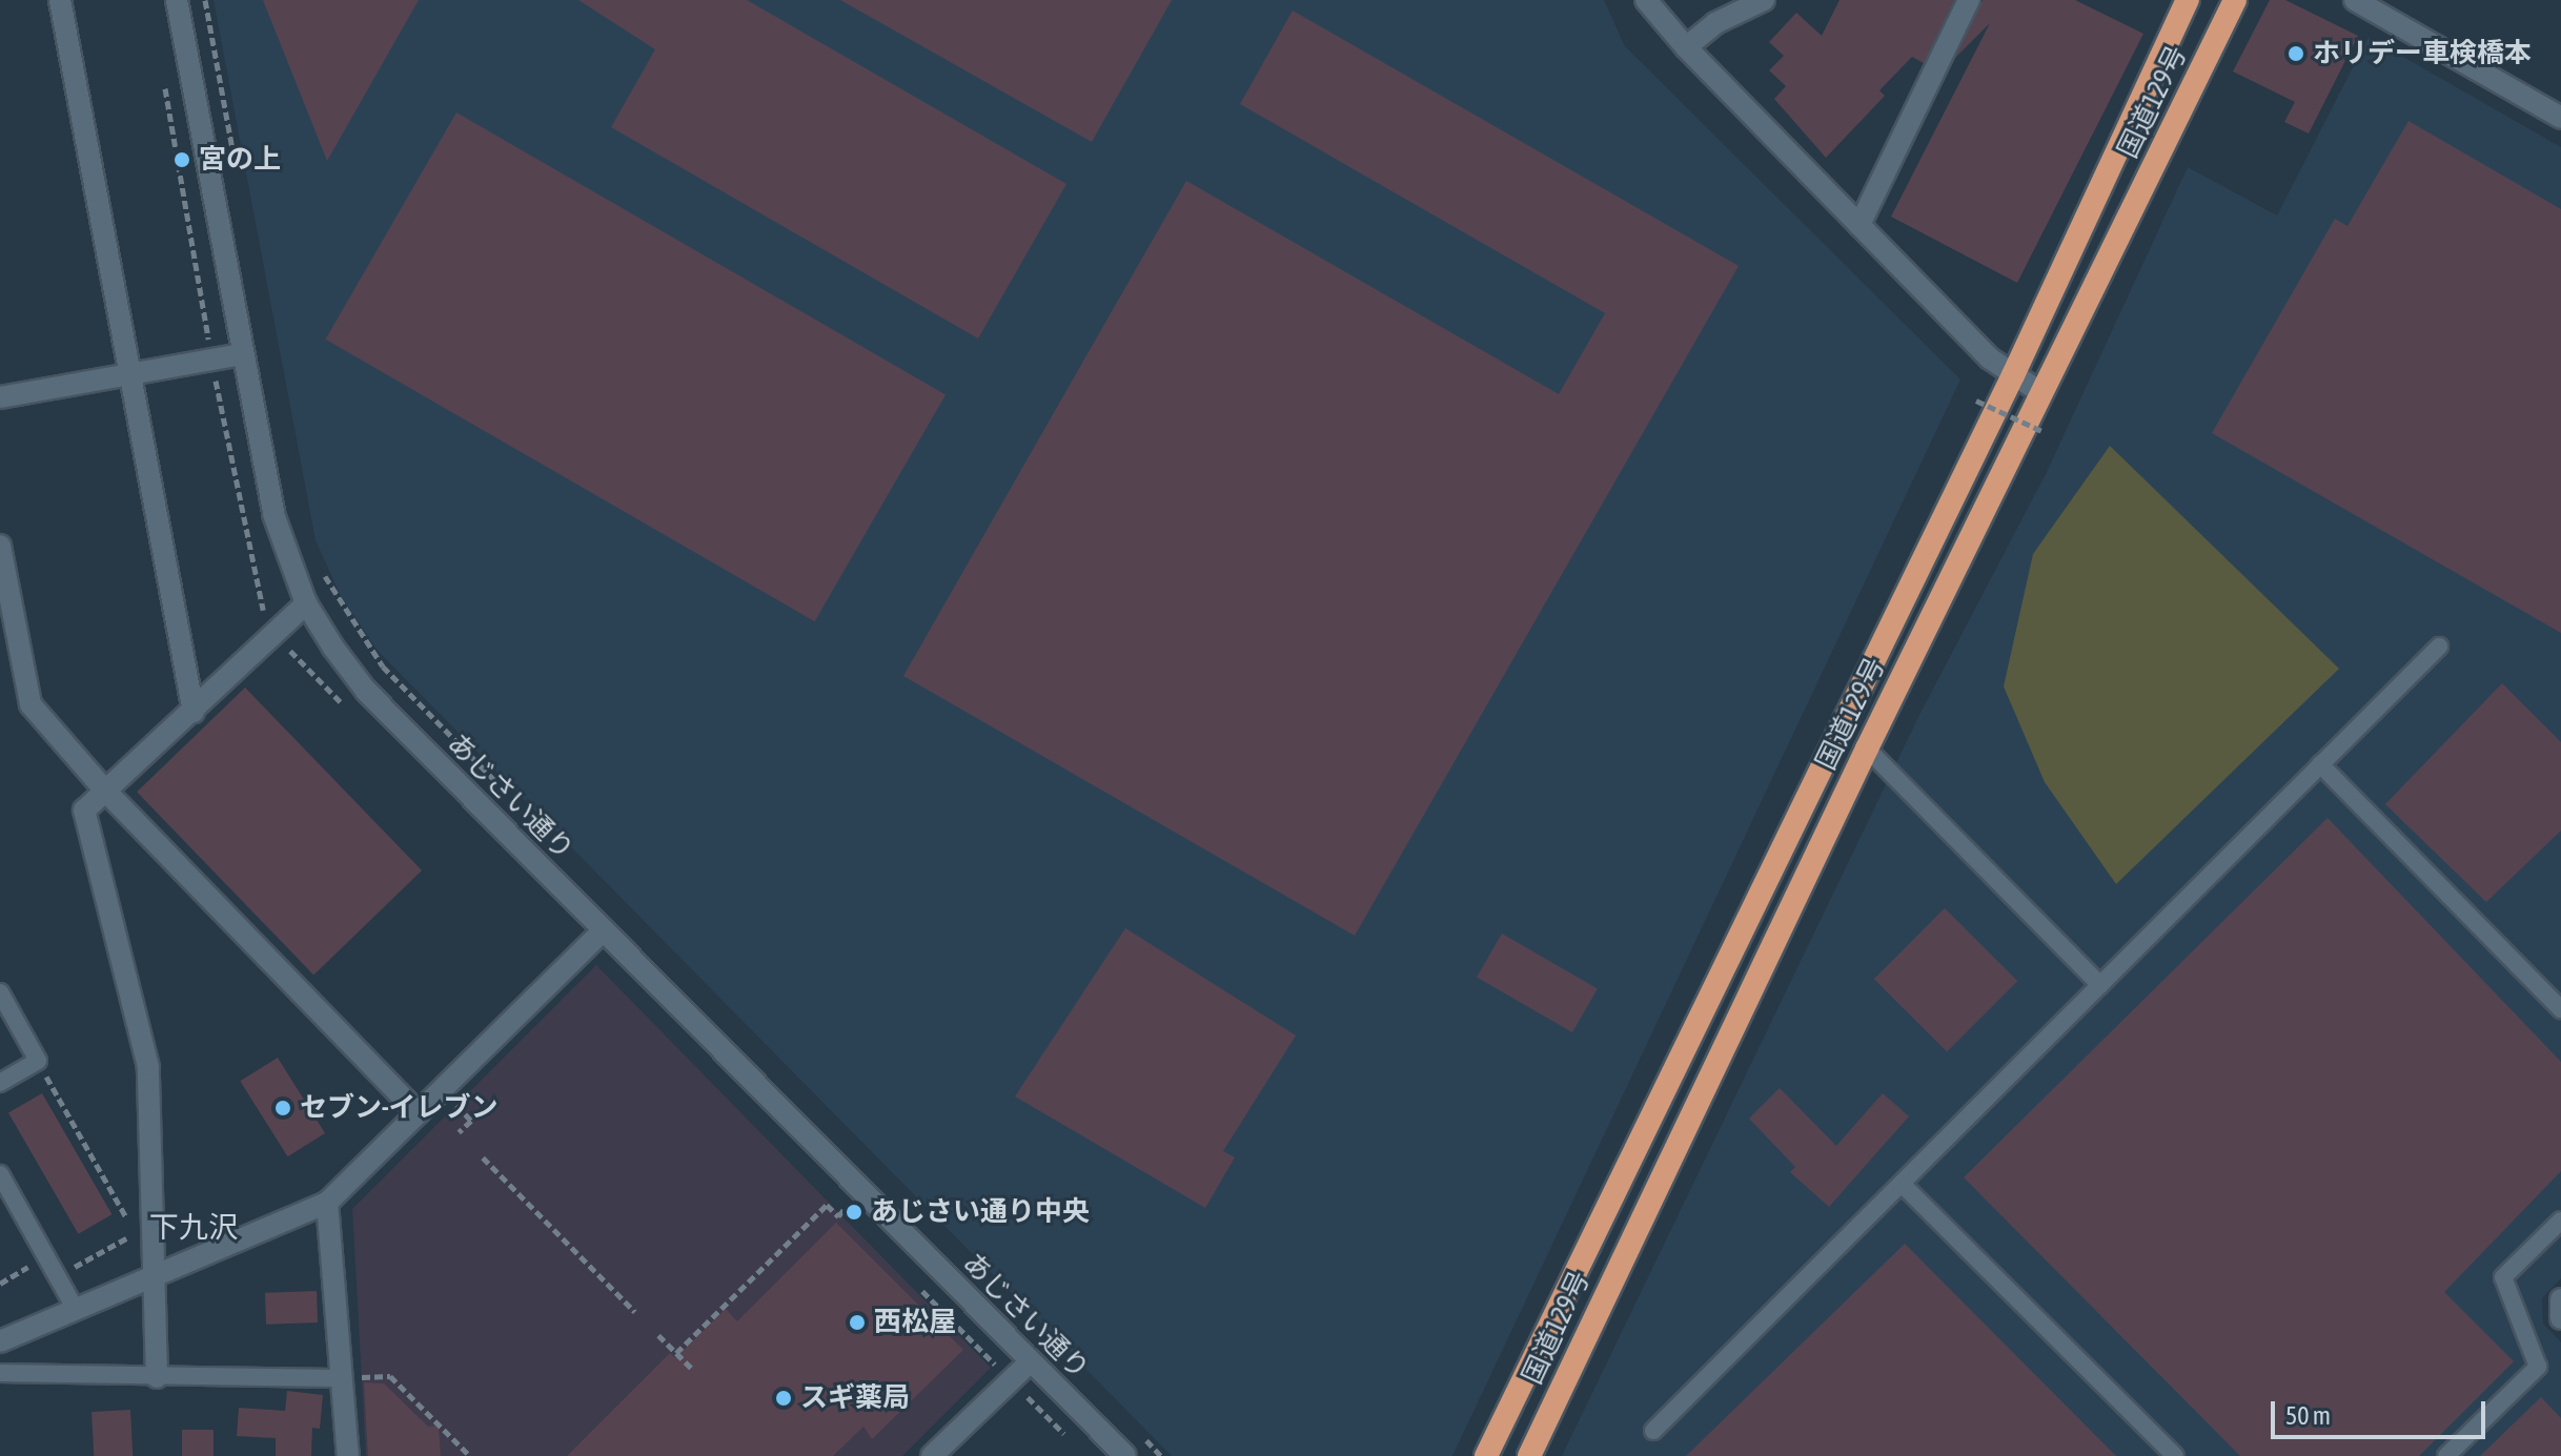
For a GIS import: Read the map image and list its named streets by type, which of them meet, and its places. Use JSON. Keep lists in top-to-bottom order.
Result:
{
  "streets": {
    "highway": ["国道129号"],
    "street": ["あじさい通り"]
  },
  "districts": ["下九沢"],
  "places": [
    "ホリデー車検橋本",
    "宮の上",
    "セブン-イレブン",
    "あじさい通り中央",
    "西松屋",
    "スギ薬局"
  ],
  "scale_bar": "50 m"
}
